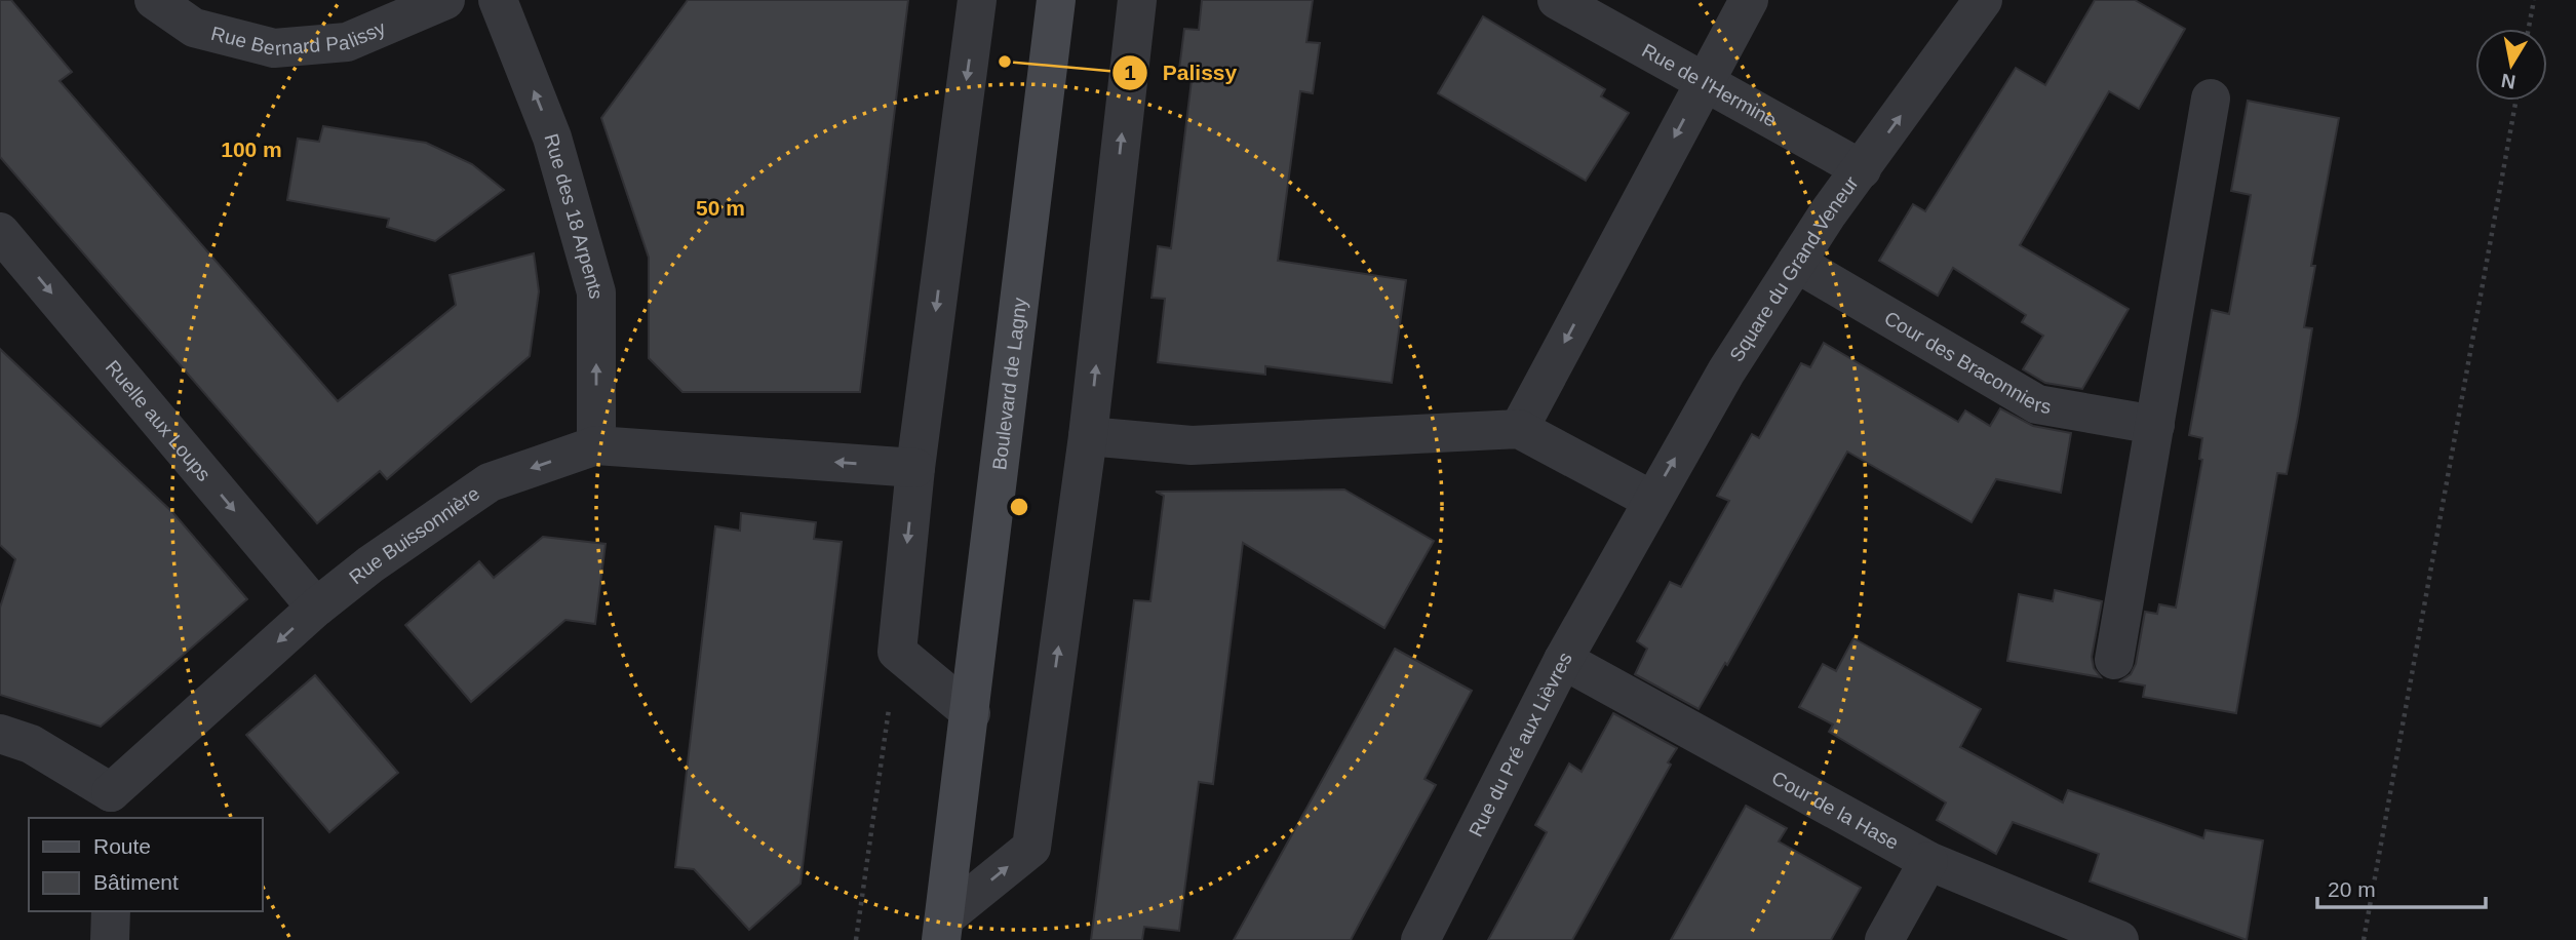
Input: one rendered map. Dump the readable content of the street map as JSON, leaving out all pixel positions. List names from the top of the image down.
{
  "streets": {
    "main road": ["Boulevard de Lagny"],
    "street": [
      "Rue Bernard Palissy",
      "Rue de l'Hermine",
      "Rue des 18 Arpents",
      "Square du Grand Veneur",
      "Cour des Braconniers",
      "Ruelle aux Loups",
      "Rue Buissonnière",
      "Rue du Pré aux Lièvres",
      "Cour de la Hase"
    ]
  },
  "crossings": [
    ["Rue de l'Hermine", "Square du Grand Veneur"],
    ["Rue des 18 Arpents", "Rue Buissonnière"],
    ["Square du Grand Veneur", "Cour des Braconniers"],
    ["Square du Grand Veneur", "Rue du Pré aux Lièvres"],
    ["Ruelle aux Loups", "Rue Buissonnière"],
    ["Rue du Pré aux Lièvres", "Cour de la Hase"]
  ],
  "one_way": ["Ruelle aux Loups", "Rue Buissonnière"],
  "places": ["Palissy"],
  "legend": ["Route", "Bâtiment"],
  "scale_bar": "20 m",
  "north": "bottom",
  "rings": ["100 m", "50 m"]
}
